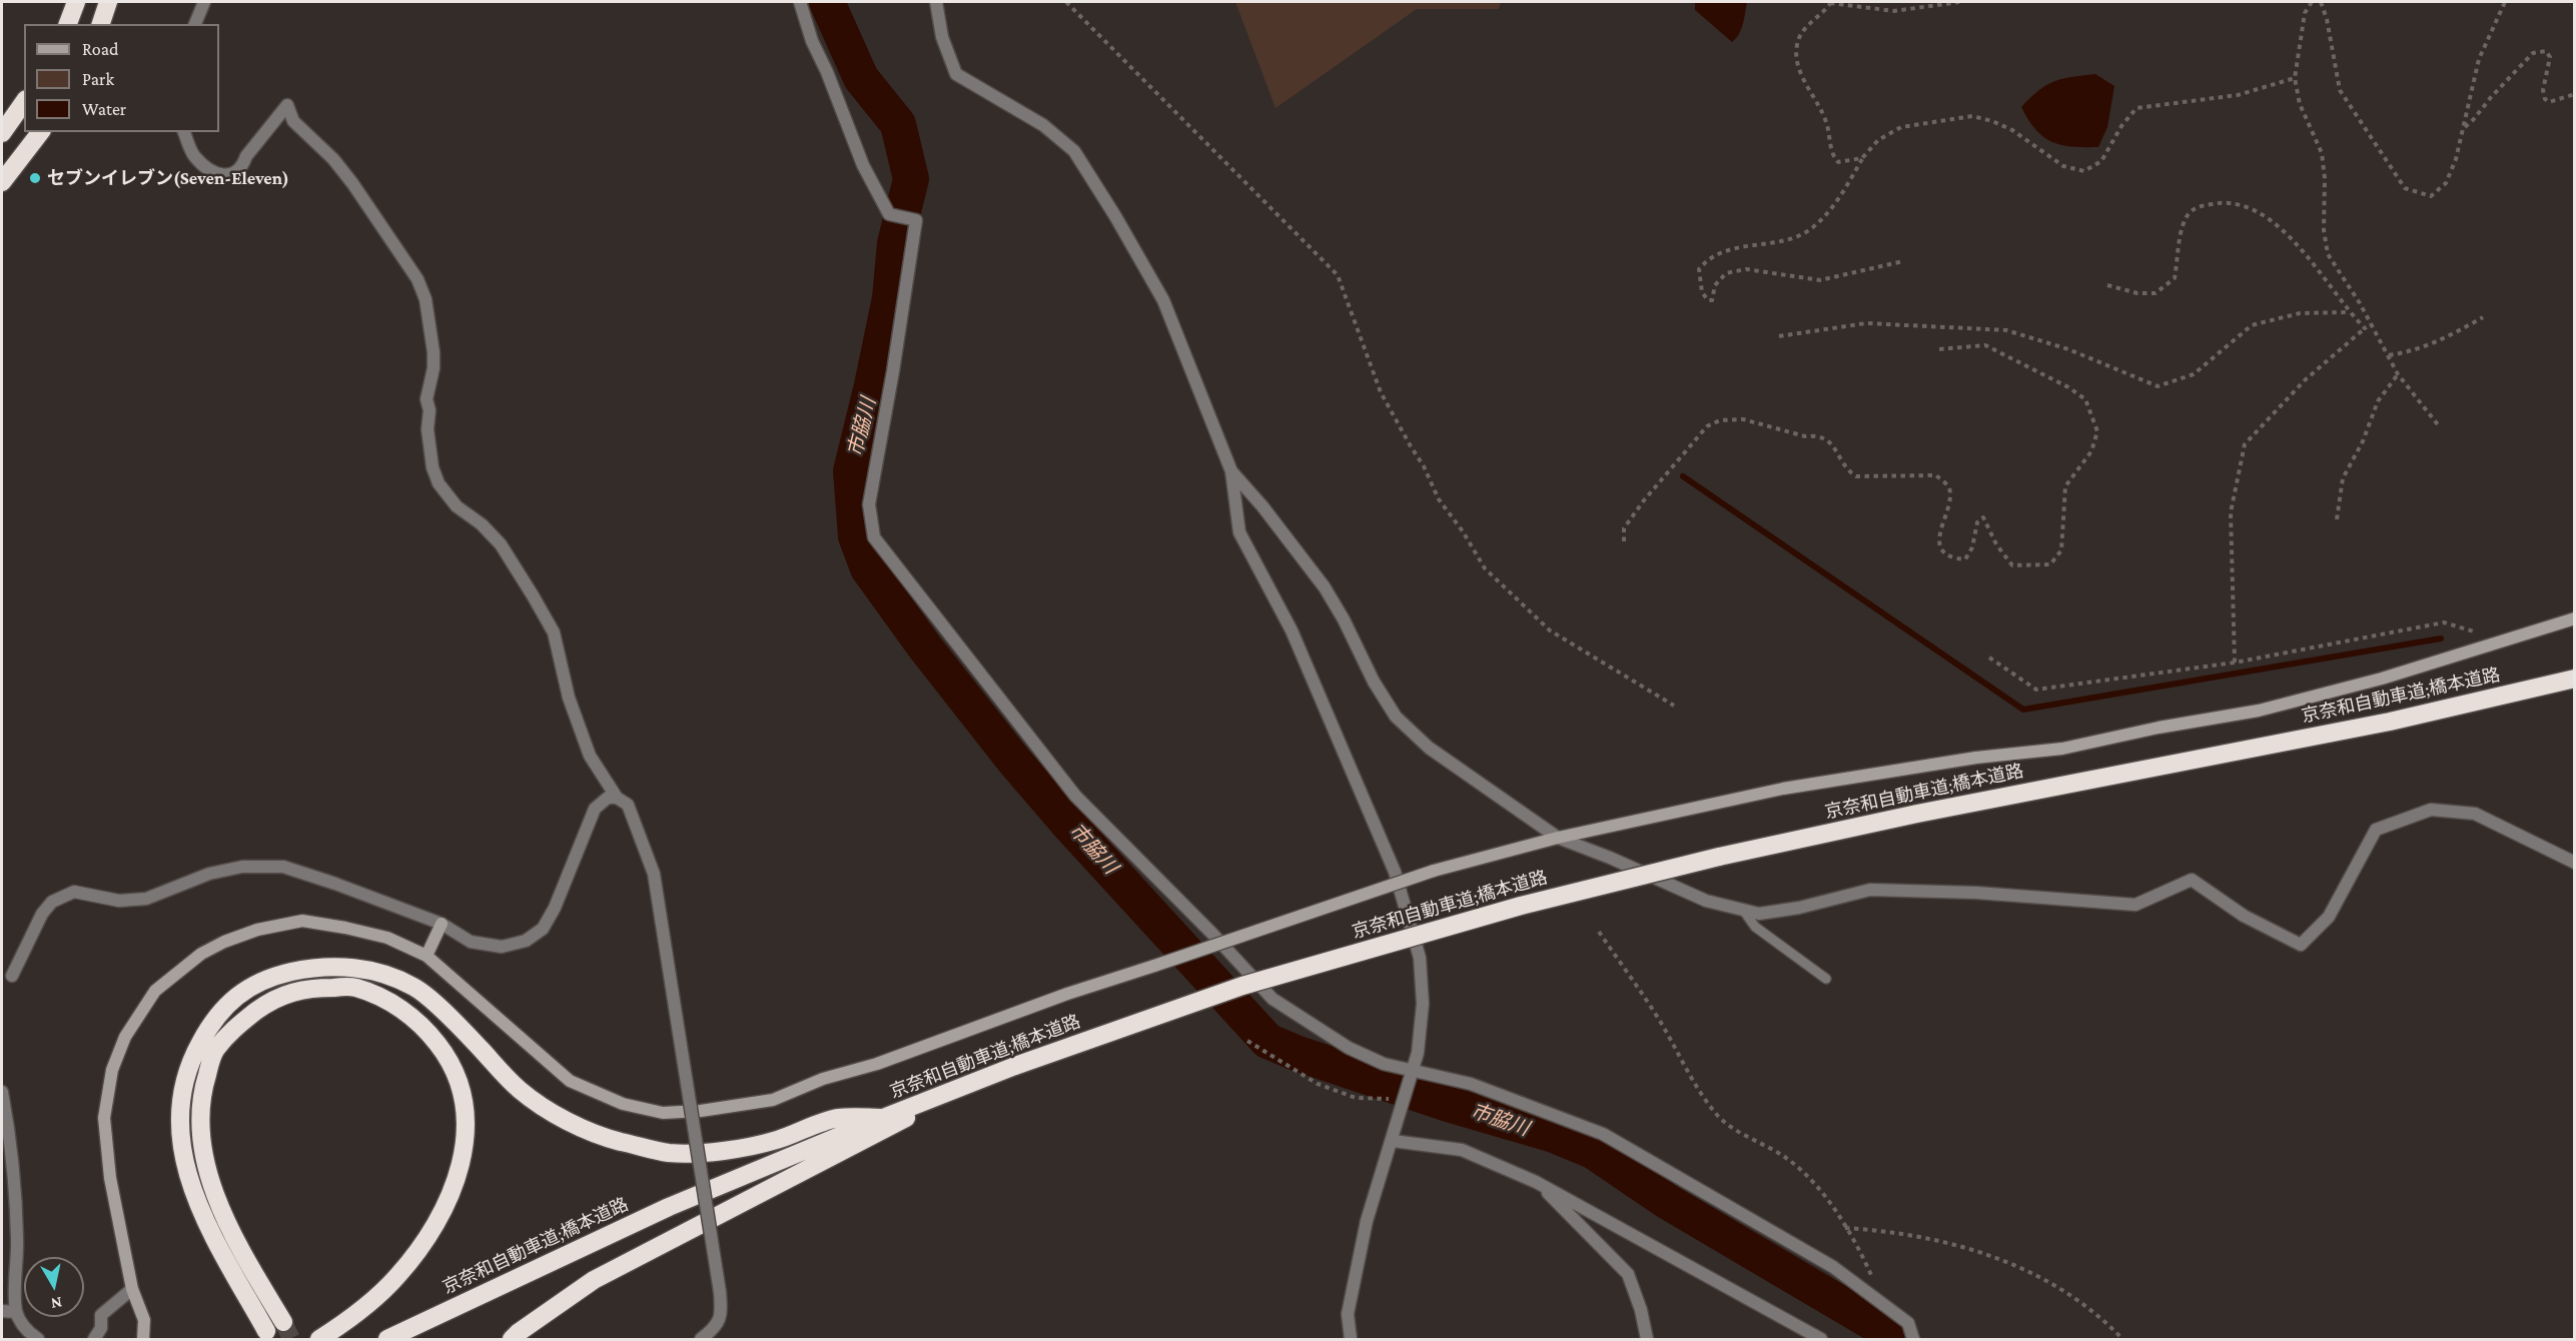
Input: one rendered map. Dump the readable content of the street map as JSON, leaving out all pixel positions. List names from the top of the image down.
{
  "streets": {
    "highway": ["京奈和自動車道;橋本道路"]
  },
  "water": ["市脇川"],
  "places": ["セブンイレブン(Seven-Eleven)"],
  "legend": ["Road", "Park", "Water"],
  "north": "bottom"
}
